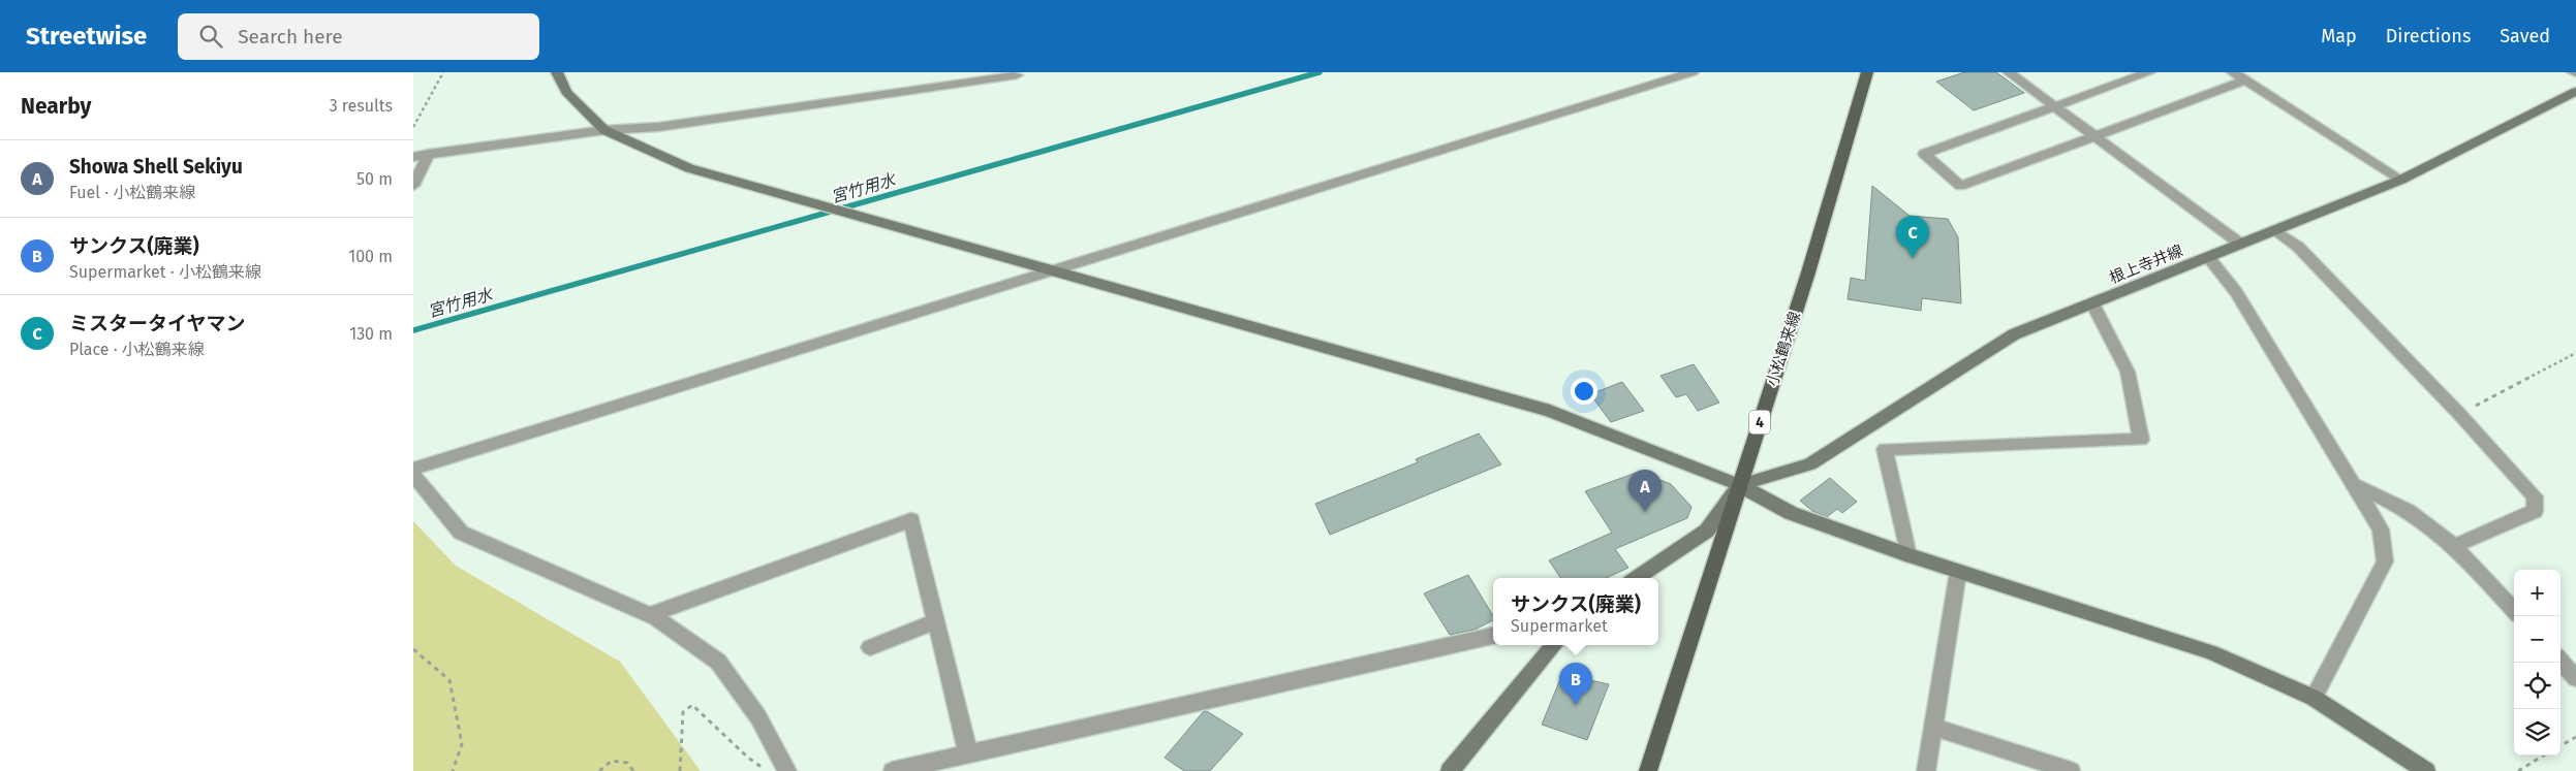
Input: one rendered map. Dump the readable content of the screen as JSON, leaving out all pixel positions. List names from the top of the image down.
{
  "streets": {
    "main road": ["小松鶴来線", "4"],
    "street": ["根上寺井線"]
  },
  "crossings": [
    ["根上寺井線", "小松鶴来線"]
  ],
  "water": ["宮竹用水"],
  "page": {
    "header": "Streetwise",
    "search": "Search here",
    "nav": ["Map", "Directions", "Saved"],
    "heading": ["Nearby", "3 results"],
    "list": [
      {
        "mark": "A",
        "name": "Showa Shell Sekiyu",
        "note": "Fuel · 小松鶴来線",
        "value": "50 m"
      },
      {
        "mark": "B",
        "name": "サンクス(廃業)",
        "note": "Supermarket · 小松鶴来線",
        "value": "100 m"
      },
      {
        "mark": "C",
        "name": "ミスタータイヤマン",
        "note": "Place · 小松鶴来線",
        "value": "130 m"
      }
    ],
    "pins": ["C", "A", "B"],
    "map_buttons": ["+", "−"],
    "popup": ["サンクス(廃業)", "Supermarket"]
  }
}
